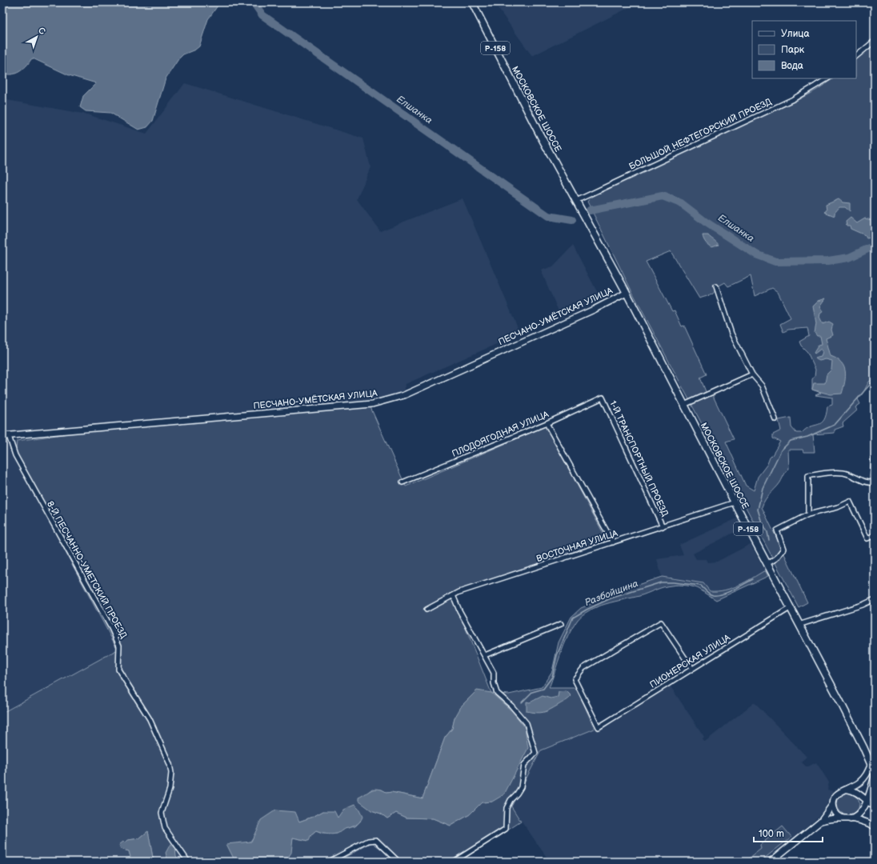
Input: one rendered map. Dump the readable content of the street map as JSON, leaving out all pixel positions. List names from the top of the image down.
{
  "streets": {
    "main road": ["Р-158", "МОСКОВСКОЕ ШОССЕ", "ПЕСЧАНО-УМЁТСКАЯ УЛИЦА"],
    "street": [
      "БОЛЬШОЙ НЕФТЕГОРСКИЙ ПРОЕЗД",
      "ПЛОДОЯГОДНАЯ УЛИЦА",
      "1-Й ТРАНСПОРТНЫЙ ПРОЕЗД",
      "ВОСТОЧНАЯ УЛИЦА",
      "8-Й ПЕСЧАННО-УМЕТСКИЙ ПРОЕЗД",
      "ПИОНЕРСКАЯ УЛИЦА"
    ]
  },
  "crossings": [
    ["МОСКОВСКОЕ ШОССЕ", "БОЛЬШОЙ НЕФТЕГОРСКИЙ ПРОЕЗД"],
    ["МОСКОВСКОЕ ШОССЕ", "ПЕСЧАНО-УМЁТСКАЯ УЛИЦА"],
    ["МОСКОВСКОЕ ШОССЕ", "ВОСТОЧНАЯ УЛИЦА"],
    ["МОСКОВСКОЕ ШОССЕ", "ПИОНЕРСКАЯ УЛИЦА"],
    ["ПЕСЧАНО-УМЁТСКАЯ УЛИЦА", "8-Й ПЕСЧАННО-УМЕТСКИЙ ПРОЕЗД"],
    ["ПЛОДОЯГОДНАЯ УЛИЦА", "1-Й ТРАНСПОРТНЫЙ ПРОЕЗД"],
    ["1-Й ТРАНСПОРТНЫЙ ПРОЕЗД", "ВОСТОЧНАЯ УЛИЦА"]
  ],
  "water": ["Елшанка", "Разбойщина"],
  "legend": ["Улица", "Парк", "Вода"],
  "scale_bar": "100 m",
  "north": "top right"
}
